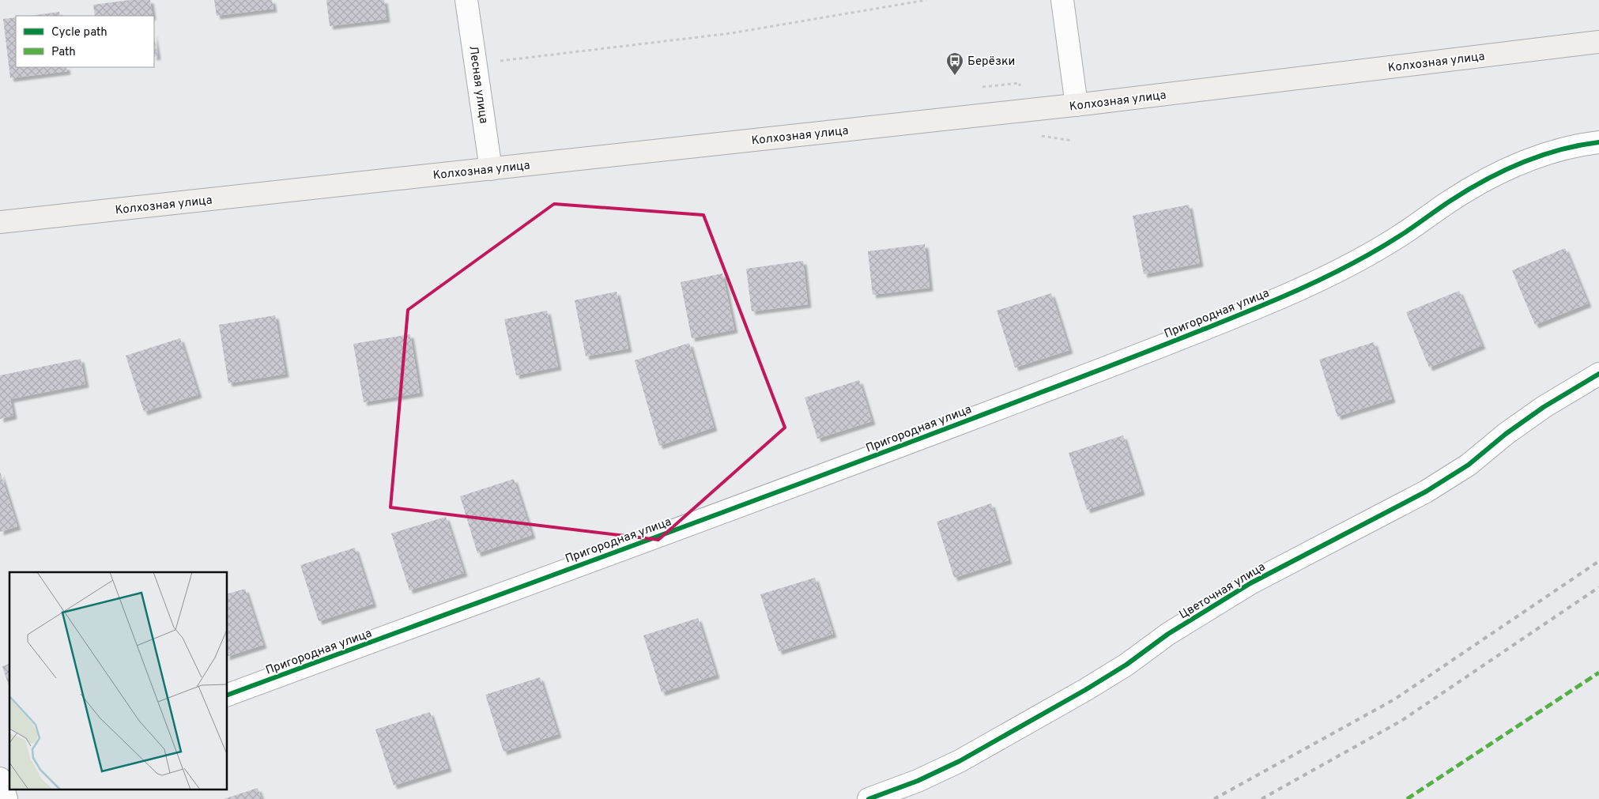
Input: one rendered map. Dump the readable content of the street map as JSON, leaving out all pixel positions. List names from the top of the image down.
{
  "streets": {
    "main road": ["Колхозная улица"],
    "street": ["Лесная улица", "Пригородная улица", "Цветочная улица"]
  },
  "crossings": [
    ["Колхозная улица", "Лесная улица"]
  ],
  "places": {
    "bus stop": ["Берёзки"]
  },
  "legend": ["Cycle path", "Path"]
}
